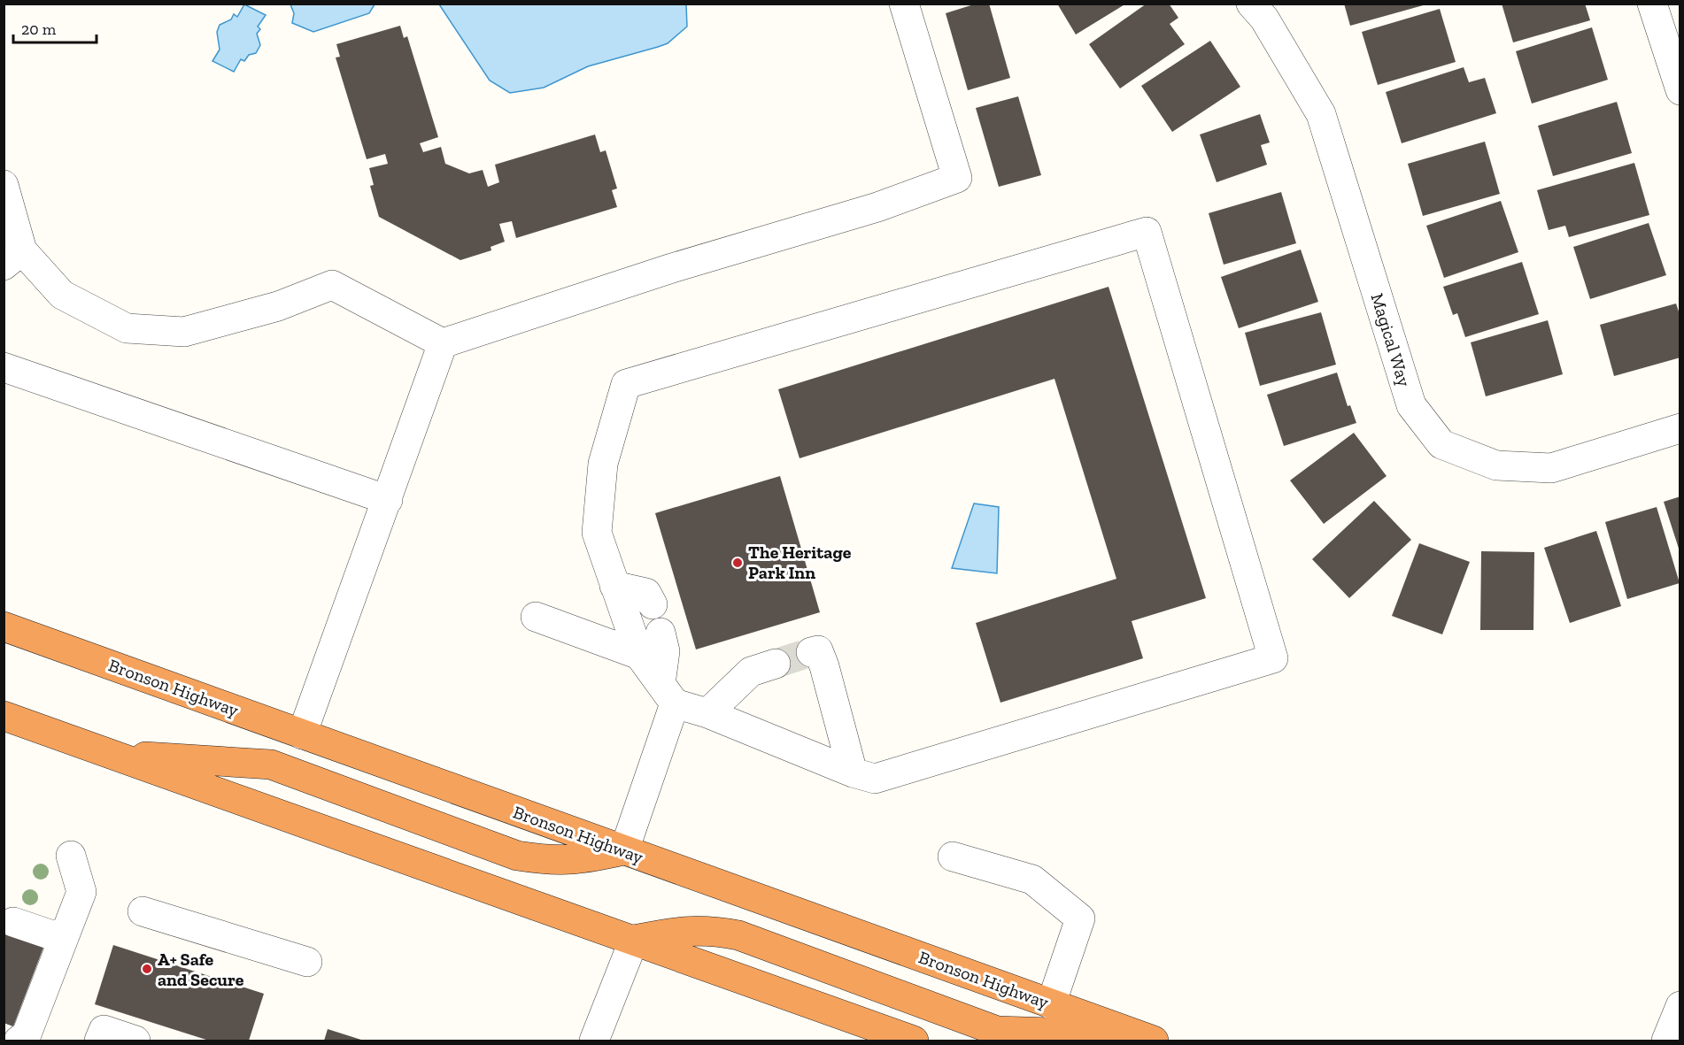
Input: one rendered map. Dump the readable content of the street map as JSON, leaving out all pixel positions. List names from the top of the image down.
{
  "streets": {
    "highway": ["Bronson Highway"],
    "street": ["Magical Way"]
  },
  "places": ["The Heritage Park Inn", "A+ Safe and Secure"],
  "scale_bar": "20 m"
}
